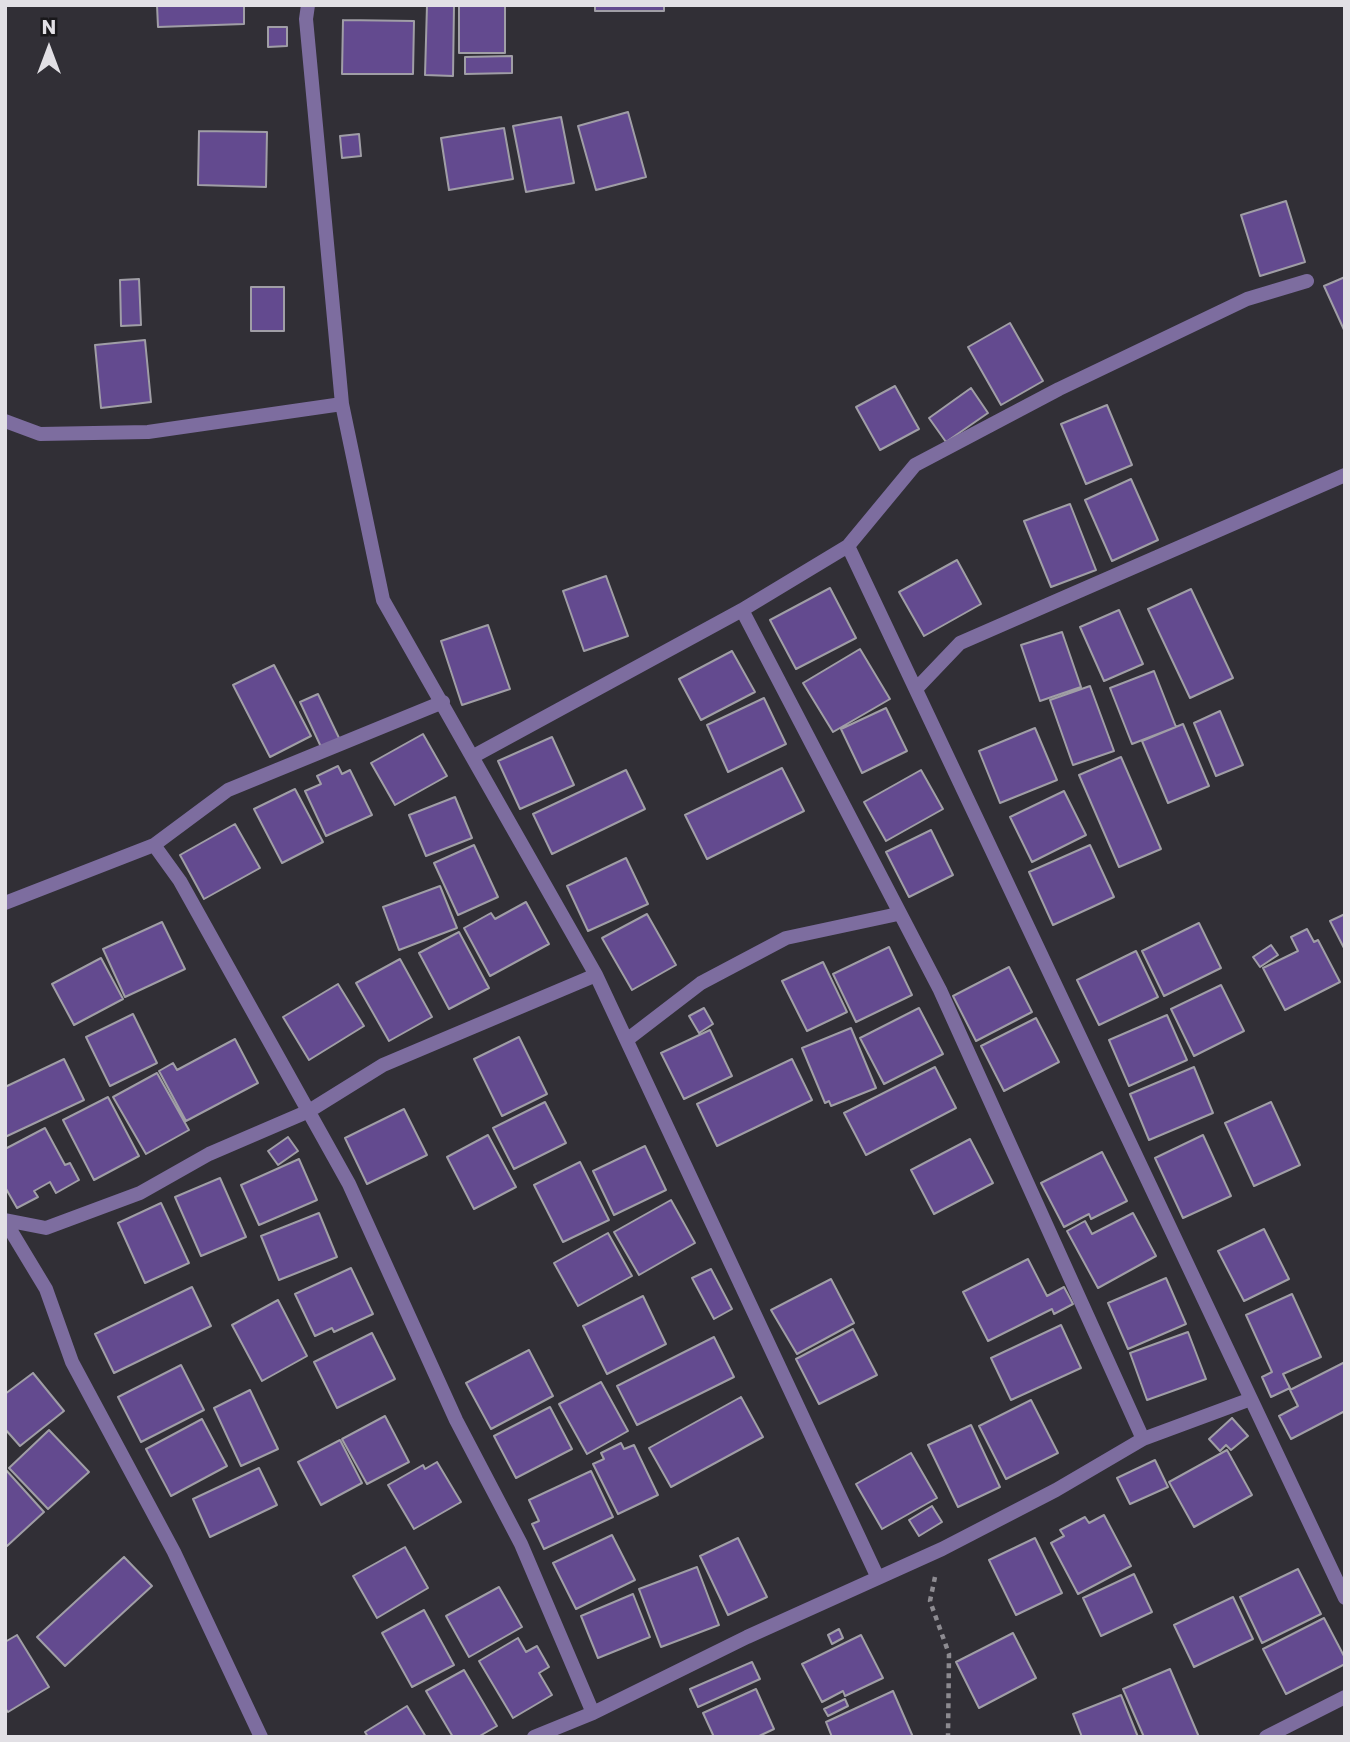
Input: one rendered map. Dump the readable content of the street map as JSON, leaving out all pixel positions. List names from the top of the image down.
{
  "north": "top"
}
